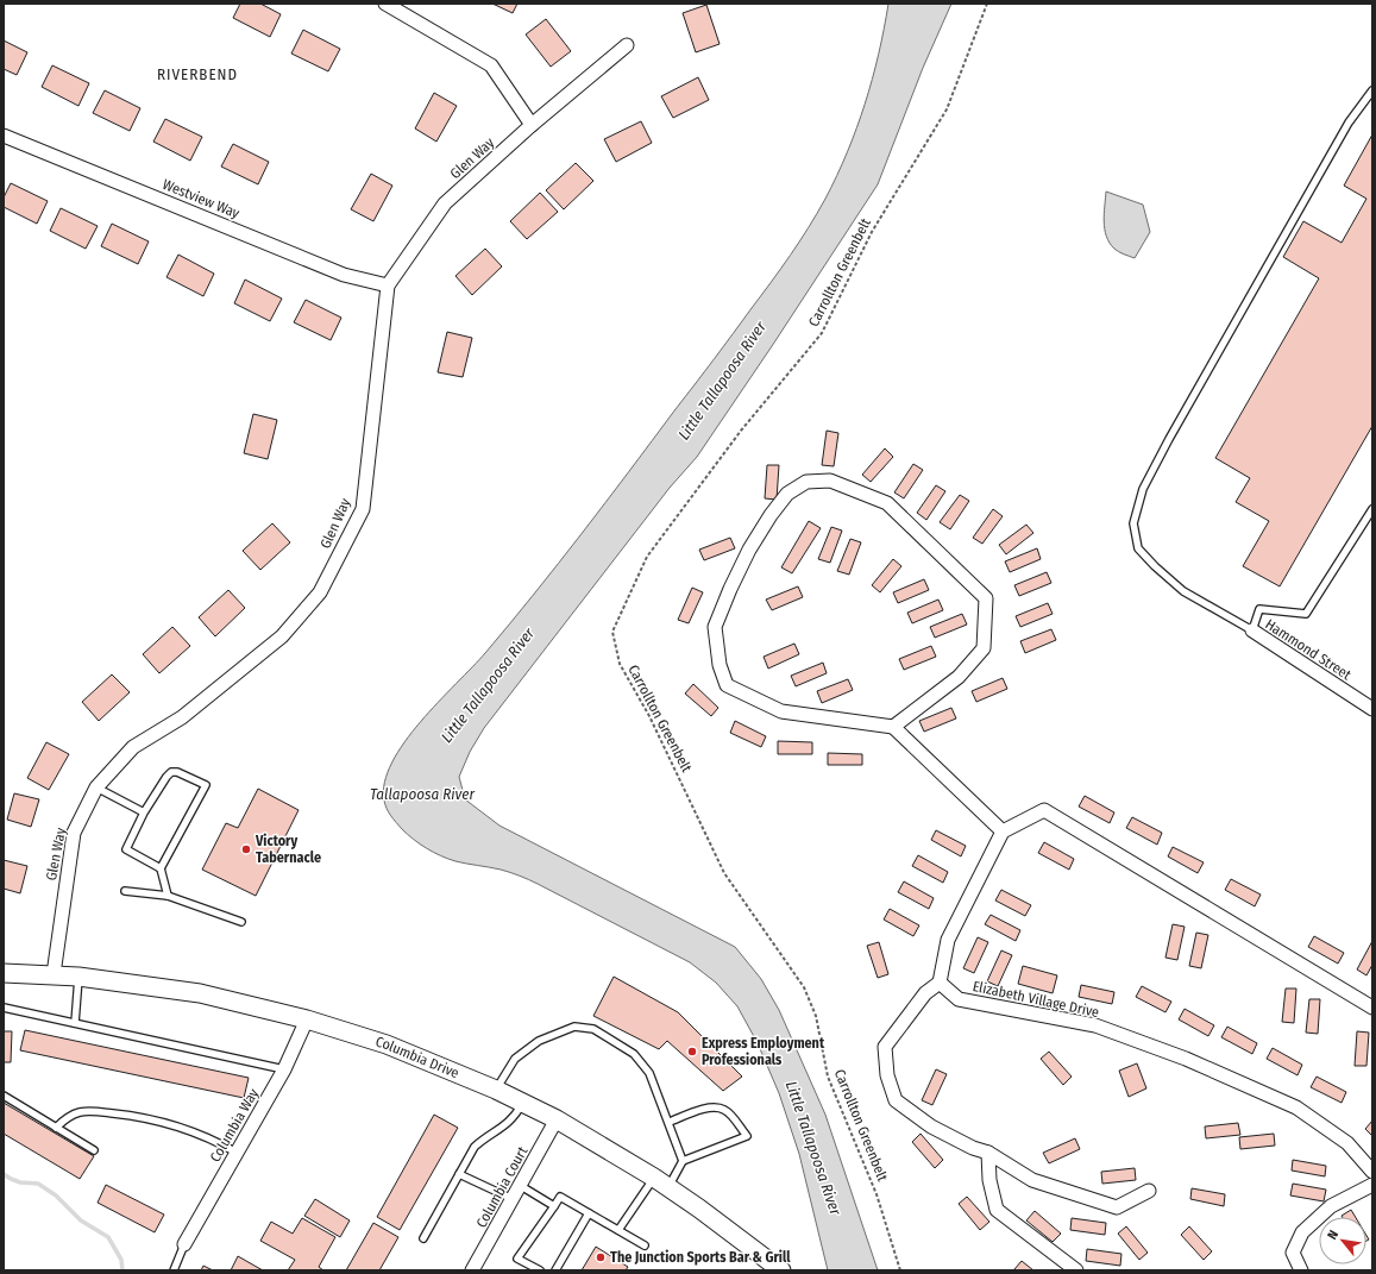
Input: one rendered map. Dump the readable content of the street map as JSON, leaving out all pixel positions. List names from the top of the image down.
{
  "streets": {
    "main road": ["Columbia Drive"],
    "street": [
      "Glen Way",
      "Westview Way",
      "Hammond Street",
      "Elizabeth Village Drive",
      "Columbia Way",
      "Columbia Court"
    ],
    "path": ["Carrollton Greenbelt"]
  },
  "crossings": [
    ["Glen Way", "Westview Way"],
    ["Glen Way", "Columbia Drive"],
    ["Columbia Drive", "Columbia Way"],
    ["Columbia Drive", "Columbia Court"]
  ],
  "districts": ["RIVERBEND"],
  "water": ["Little Tallapoosa River", "Tallapoosa River"],
  "places": ["Victory Tabernacle", "Express Employment Professionals", "The Junction Sports Bar & Grill"],
  "north": "top left"
}
